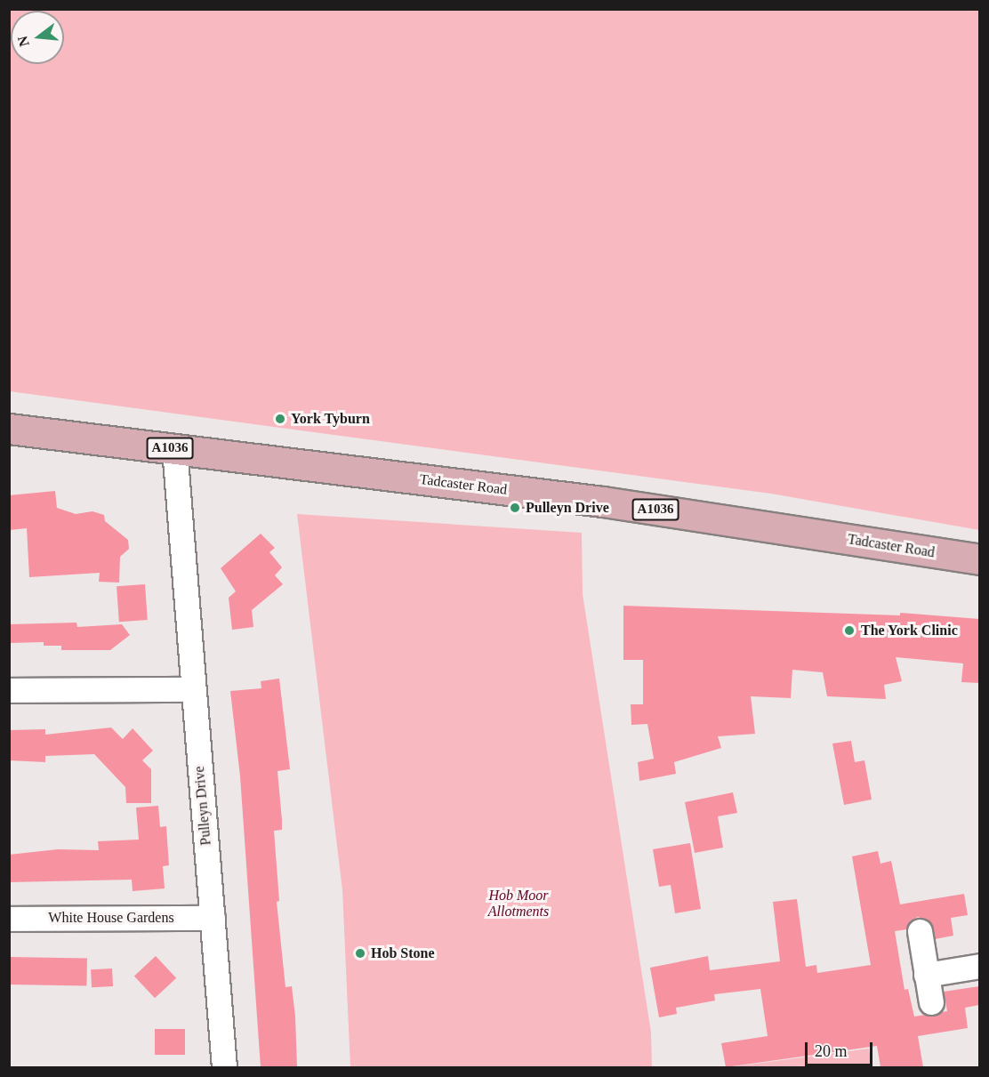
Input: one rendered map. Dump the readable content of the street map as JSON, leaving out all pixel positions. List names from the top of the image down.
{
  "streets": {
    "main road": ["A1036", "Tadcaster Road"],
    "street": ["Pulleyn Drive", "White House Gardens"]
  },
  "crossings": [
    ["Tadcaster Road", "Pulleyn Drive"],
    ["Pulleyn Drive", "White House Gardens"]
  ],
  "parks": ["Hob Moor Allotments"],
  "places": [
    "York Tyburn",
    "Pulleyn Drive",
    "The York Clinic",
    "Hob Stone"
  ],
  "scale_bar": "20 m",
  "north": "left"
}
